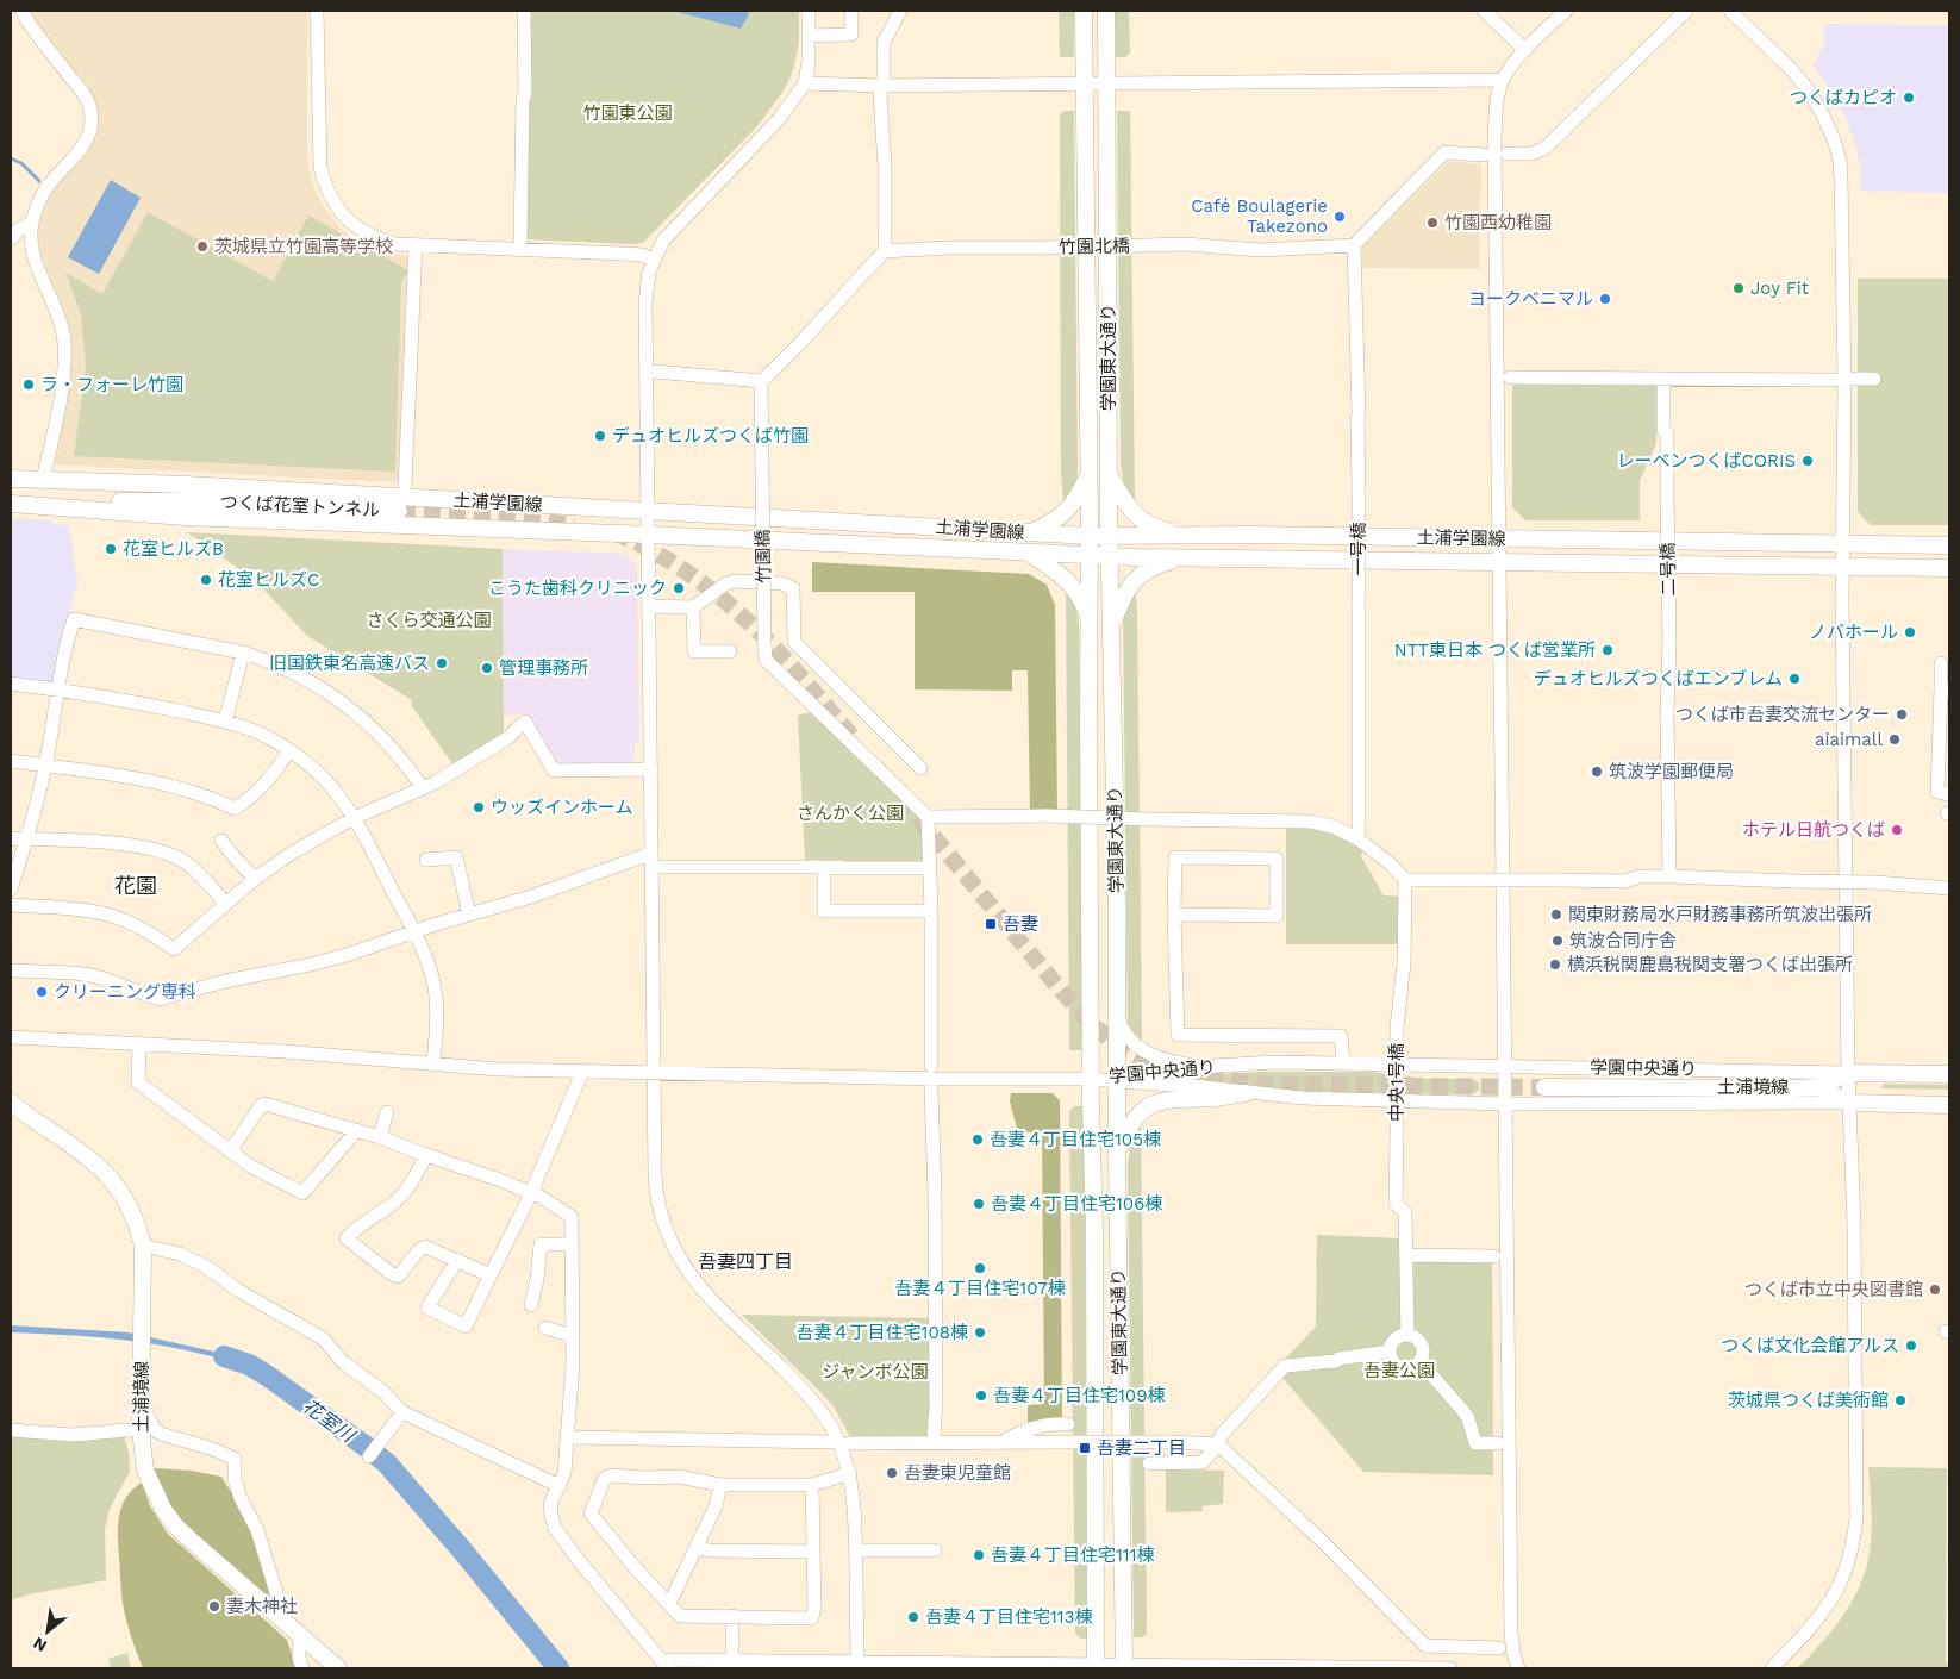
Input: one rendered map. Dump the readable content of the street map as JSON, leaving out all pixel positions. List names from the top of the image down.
{
  "streets": {
    "main road": [
      "学園東大通り",
      "土浦学園線",
      "つくば花室トンネル",
      "学園中央通り",
      "土浦境線"
    ],
    "street": [
      "竹園北橋",
      "一号橋",
      "竹園橋",
      "二号橋",
      "中央1号橋"
    ]
  },
  "crossings": [
    ["竹園北橋", "一号橋"],
    ["学園東大通り", "土浦学園線"],
    ["学園東大通り", "学園中央通り"],
    ["土浦学園線", "つくば花室トンネル"],
    ["学園中央通り", "土浦境線"]
  ],
  "districts": ["花園", "吾妻四丁目"],
  "water": ["花室川"],
  "parks": [
    "竹園東公園",
    "さくら交通公園",
    "さんかく公園",
    "吾妻公園",
    "ジャンボ公園"
  ],
  "places": {
    "other": [
      "つくばカピオ",
      "Café Boulagerie Takezono",
      "竹園西幼稚園",
      "茨城県立竹園高等学校",
      "Joy Fit",
      "ヨークベニマル",
      "ラ・フォーレ竹園",
      "デュオヒルズつくば竹園",
      "レーベンつくばCORIS",
      "花室ヒルズB",
      "花室ヒルズC",
      "こうた歯科クリニック",
      "ノバホール",
      "NTT東日本 つくば営業所",
      "旧国鉄東名高速バス",
      "管理事務所",
      "デュオヒルズつくばエンブレム",
      "つくば市吾妻交流センター",
      "aiaimall",
      "筑波学園郵便局",
      "ウッズインホーム",
      "ホテル日航つくば",
      "関東財務局水戸財務事務所筑波出張所",
      "筑波合同庁舎",
      "横浜税関鹿島税関支署つくば出張所",
      "クリーニング専科",
      "吾妻４丁目住宅105棟",
      "吾妻４丁目住宅106棟",
      "吾妻４丁目住宅107棟",
      "つくば市立中央図書館",
      "吾妻４丁目住宅108棟",
      "つくば文化会館アルス",
      "吾妻４丁目住宅109棟",
      "茨城県つくば美術館",
      "吾妻東児童館",
      "吾妻４丁目住宅111棟",
      "妻木神社",
      "吾妻４丁目住宅113棟"
    ],
    "transit": ["吾妻", "吾妻二丁目"]
  },
  "north": "bottom left"
}
